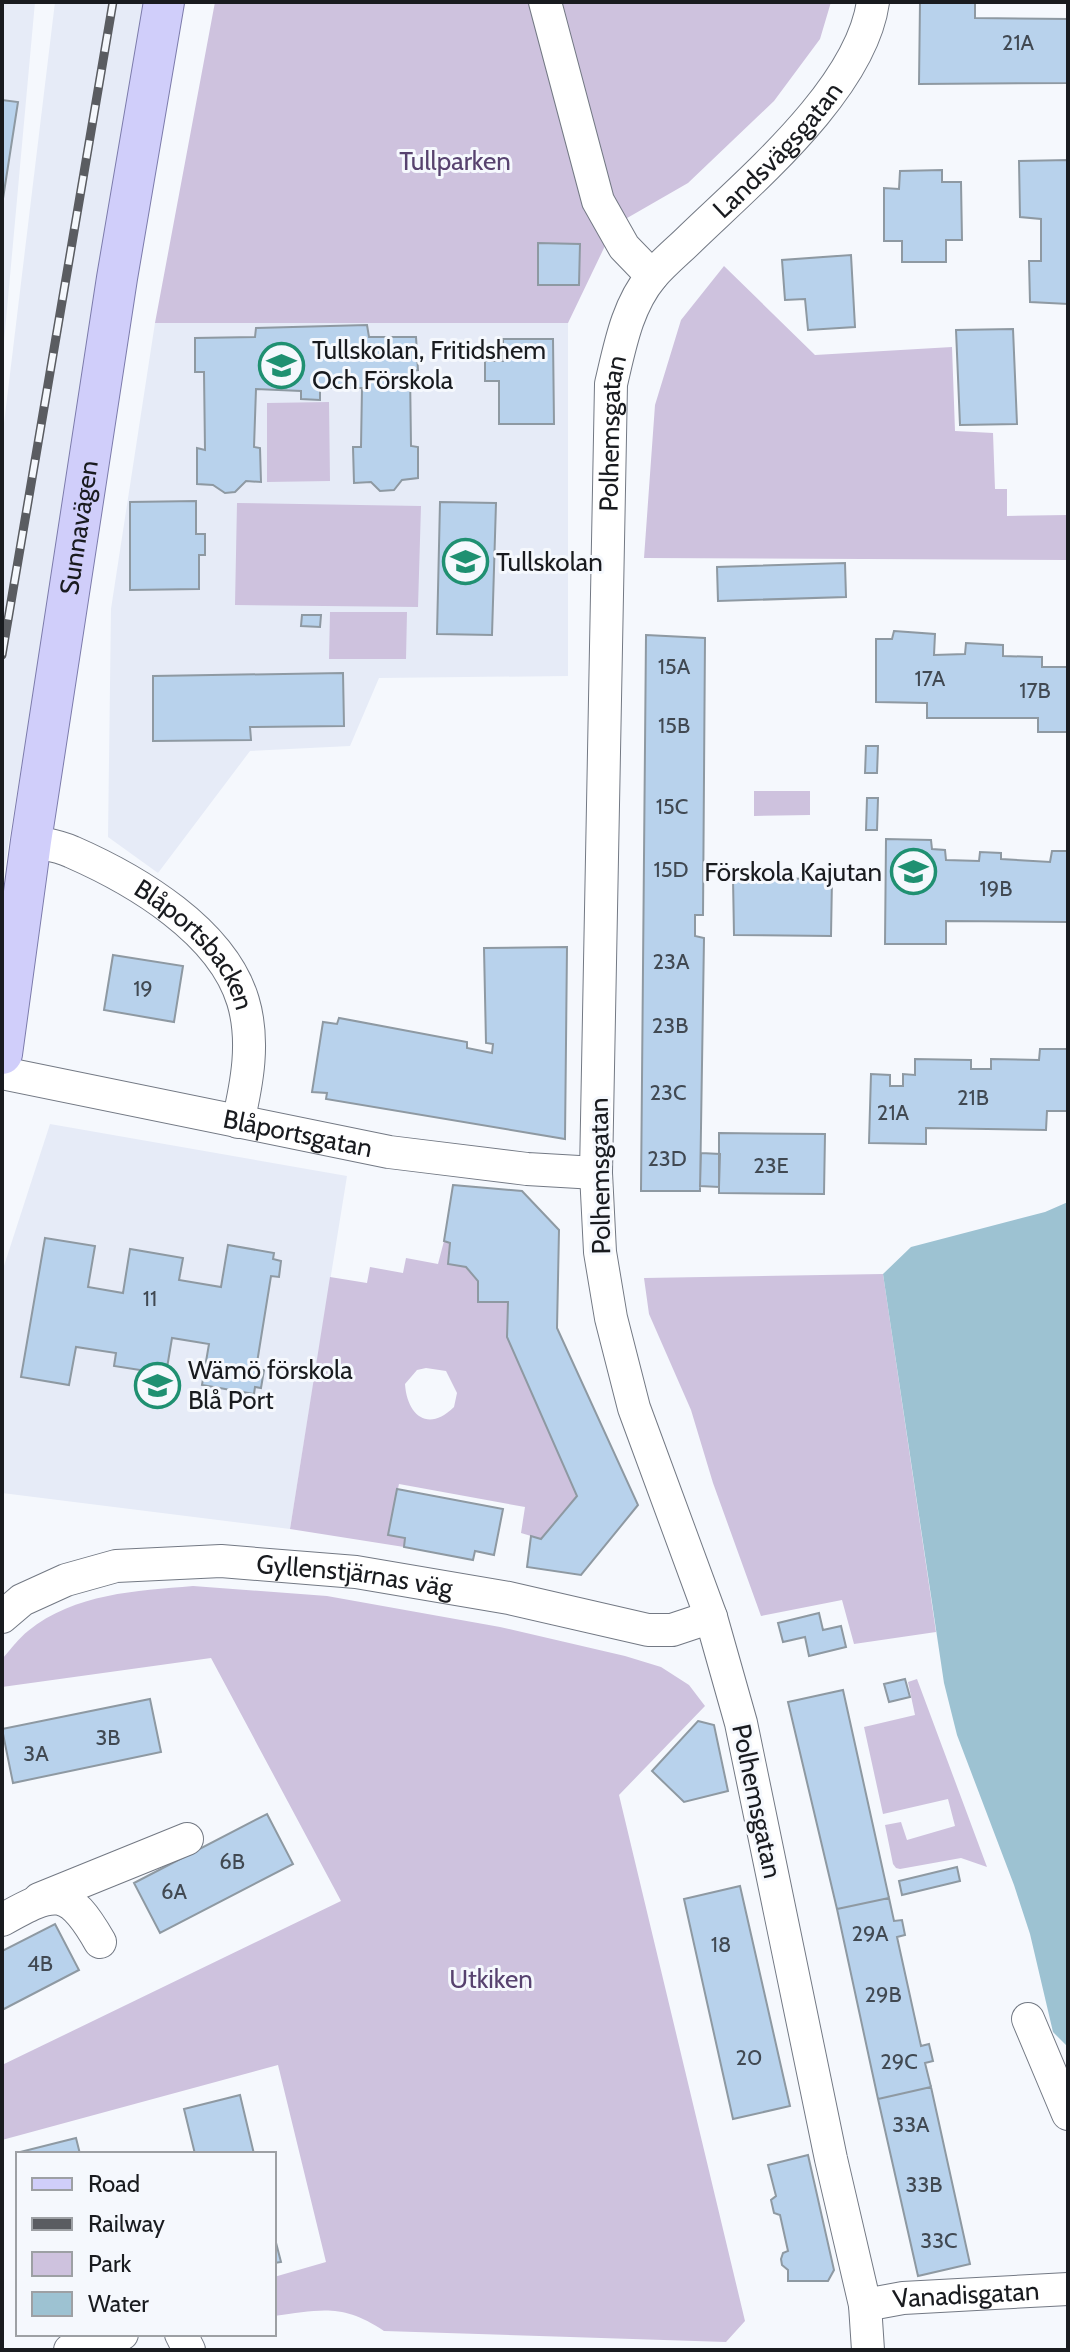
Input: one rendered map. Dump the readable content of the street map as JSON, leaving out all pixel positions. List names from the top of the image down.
{
  "streets": {
    "main road": ["Sunnavägen"],
    "street": [
      "Landsvägsgatan",
      "Polhemsgatan",
      "Blåportsbacken",
      "Blåportsgatan",
      "Gyllenstjärnas väg",
      "Vanadisgatan"
    ]
  },
  "crossings": [
    ["Landsvägsgatan", "Polhemsgatan"],
    ["Polhemsgatan", "Blåportsgatan"],
    ["Polhemsgatan", "Gyllenstjärnas väg"],
    ["Polhemsgatan", "Vanadisgatan"],
    ["Sunnavägen", "Blåportsbacken"],
    ["Blåportsbacken", "Blåportsgatan"]
  ],
  "parks": ["Tullparken", "Utkiken"],
  "places": {
    "school or university": [
      "Tullskolan, Fritidshem Och Förskola",
      "Tullskolan",
      "Förskola Kajutan",
      "Wämö förskola Blå Port"
    ]
  },
  "house_numbers": [
    "21A",
    "15A",
    "17A",
    "17B",
    "15B",
    "15C",
    "15D",
    "19B",
    "23A",
    "19",
    "23B",
    "23C",
    "21B",
    "21A",
    "23D",
    "23E",
    "11",
    "3B",
    "3A",
    "6B",
    "6A",
    "29A",
    "18",
    "4B",
    "29B",
    "20",
    "29C",
    "33A",
    "33B",
    "33C"
  ],
  "legend": [
    "Road",
    "Railway",
    "Park",
    "Water"
  ]
}
